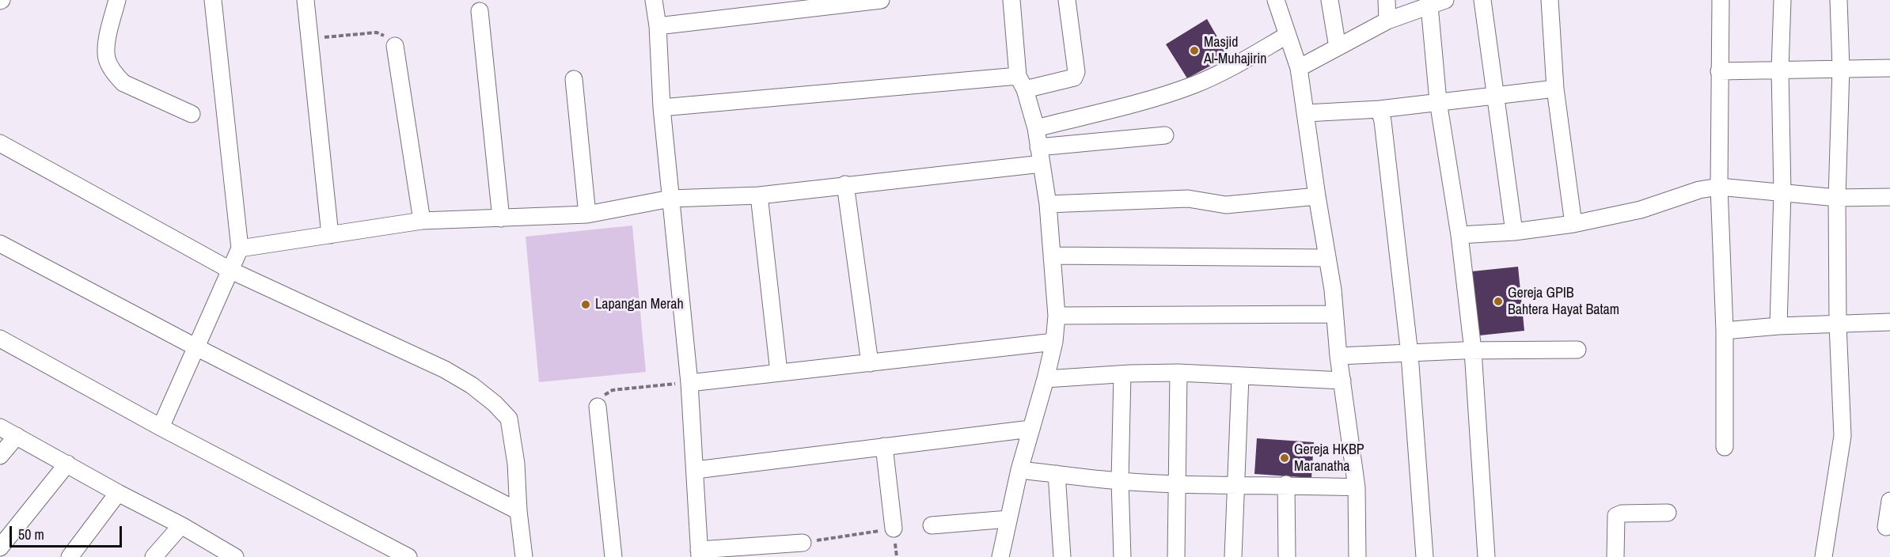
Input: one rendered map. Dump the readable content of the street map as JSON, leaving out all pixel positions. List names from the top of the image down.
{
  "places": [
    "Masjid Al-Muhajirin",
    "Gereja GPIB Bahtera Hayat Batam",
    "Lapangan Merah",
    "Gereja HKBP Maranatha"
  ],
  "scale_bar": "50 m"
}
